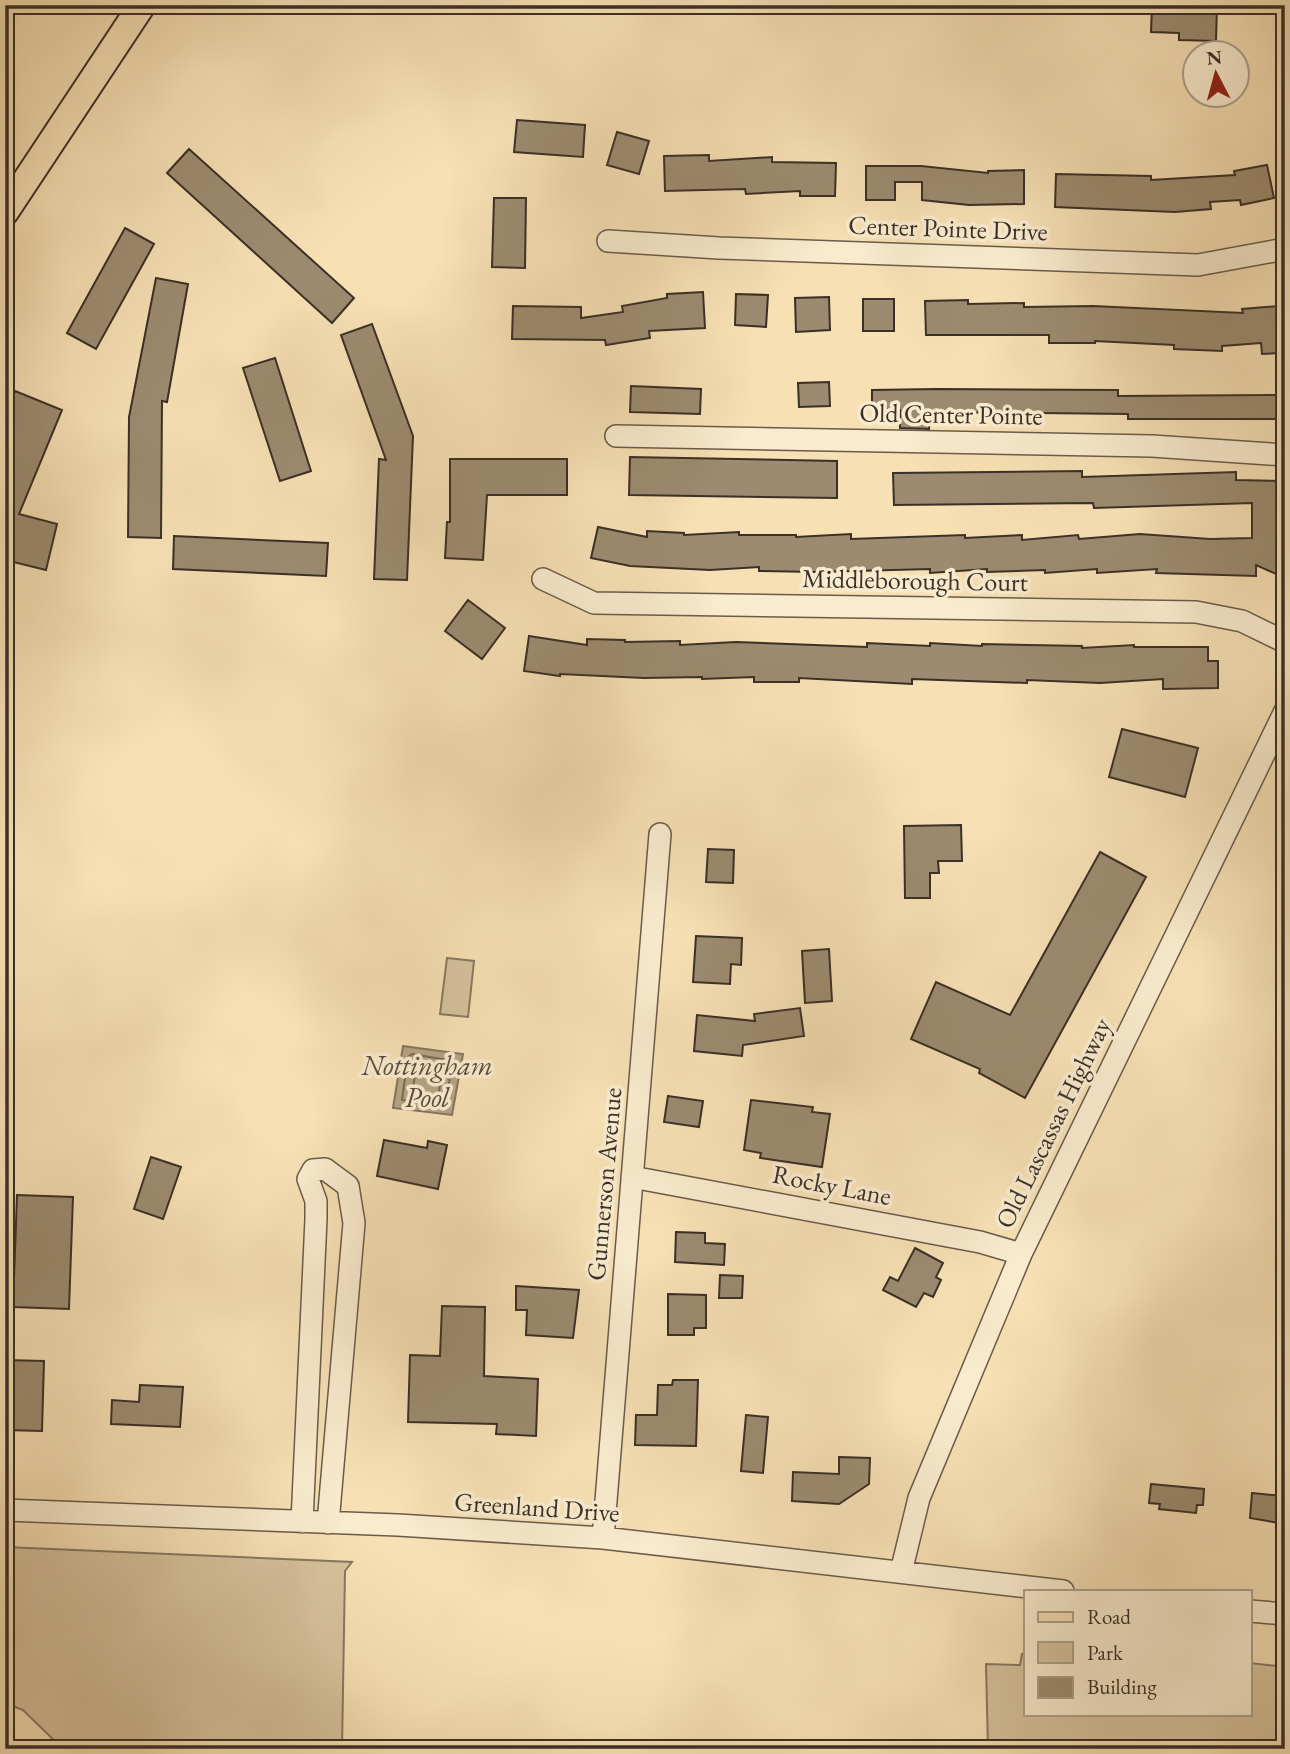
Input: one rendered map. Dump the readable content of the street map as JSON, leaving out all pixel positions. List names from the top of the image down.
{
  "streets": {
    "street": [
      "Center Pointe Drive",
      "Old Center Pointe",
      "Middleborough Court",
      "Old Lascassas Highway",
      "Gunnerson Avenue",
      "Rocky Lane",
      "Greenland Drive"
    ]
  },
  "crossings": [
    ["Old Lascassas Highway", "Rocky Lane"],
    ["Old Lascassas Highway", "Greenland Drive"],
    ["Gunnerson Avenue", "Rocky Lane"],
    ["Gunnerson Avenue", "Greenland Drive"]
  ],
  "water": ["Nottingham Pool"],
  "legend": ["Road", "Park", "Building"],
  "north": "top"
}
